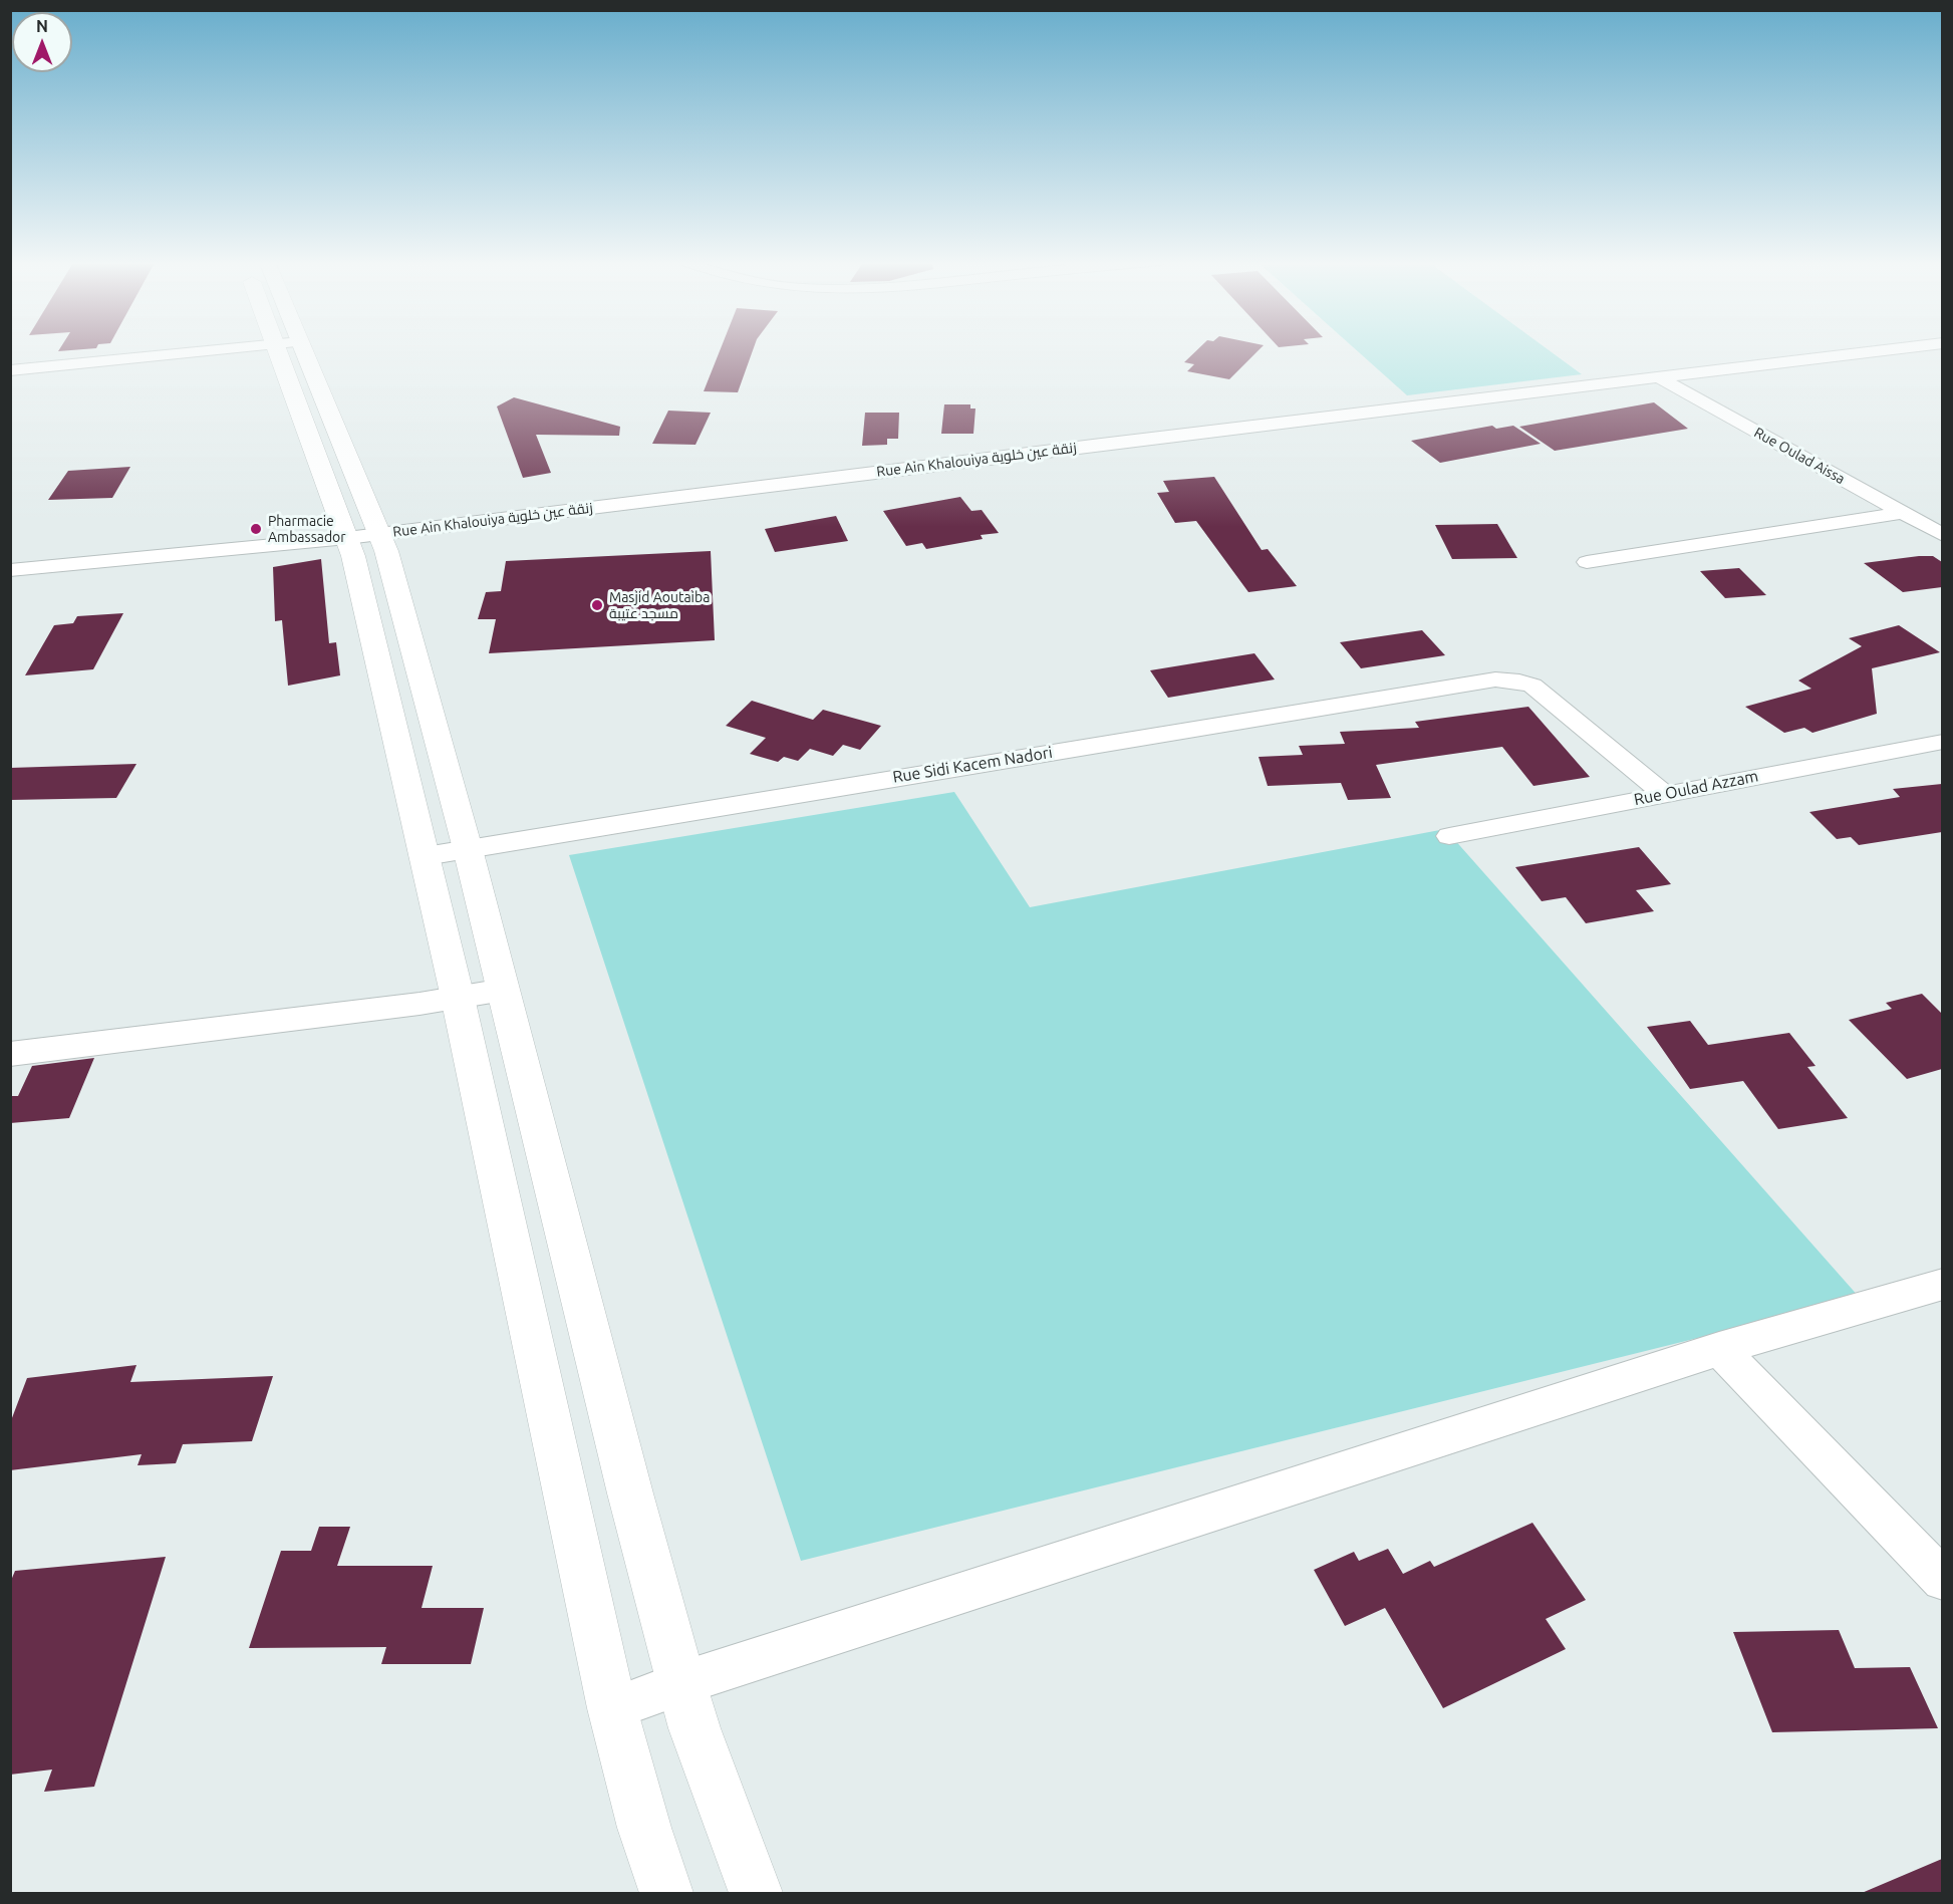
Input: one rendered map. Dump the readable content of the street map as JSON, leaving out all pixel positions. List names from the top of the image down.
{
  "streets": {
    "street": [
      "Rue Oulad Aissa",
      "Rue Ain Khalouiya زنقة عين خلوية",
      "Rue Sidi Kacem Nadori",
      "Rue Oulad Azzam"
    ]
  },
  "crossings": [
    ["Rue Oulad Aissa", "Rue Ain Khalouiya زنقة عين خلوية"],
    ["Rue Sidi Kacem Nadori", "Rue Oulad Azzam"]
  ],
  "places": ["Pharmacie Ambassador", "Masjid Aoutaiba مسجد عتيبة"],
  "north": "top"
}
